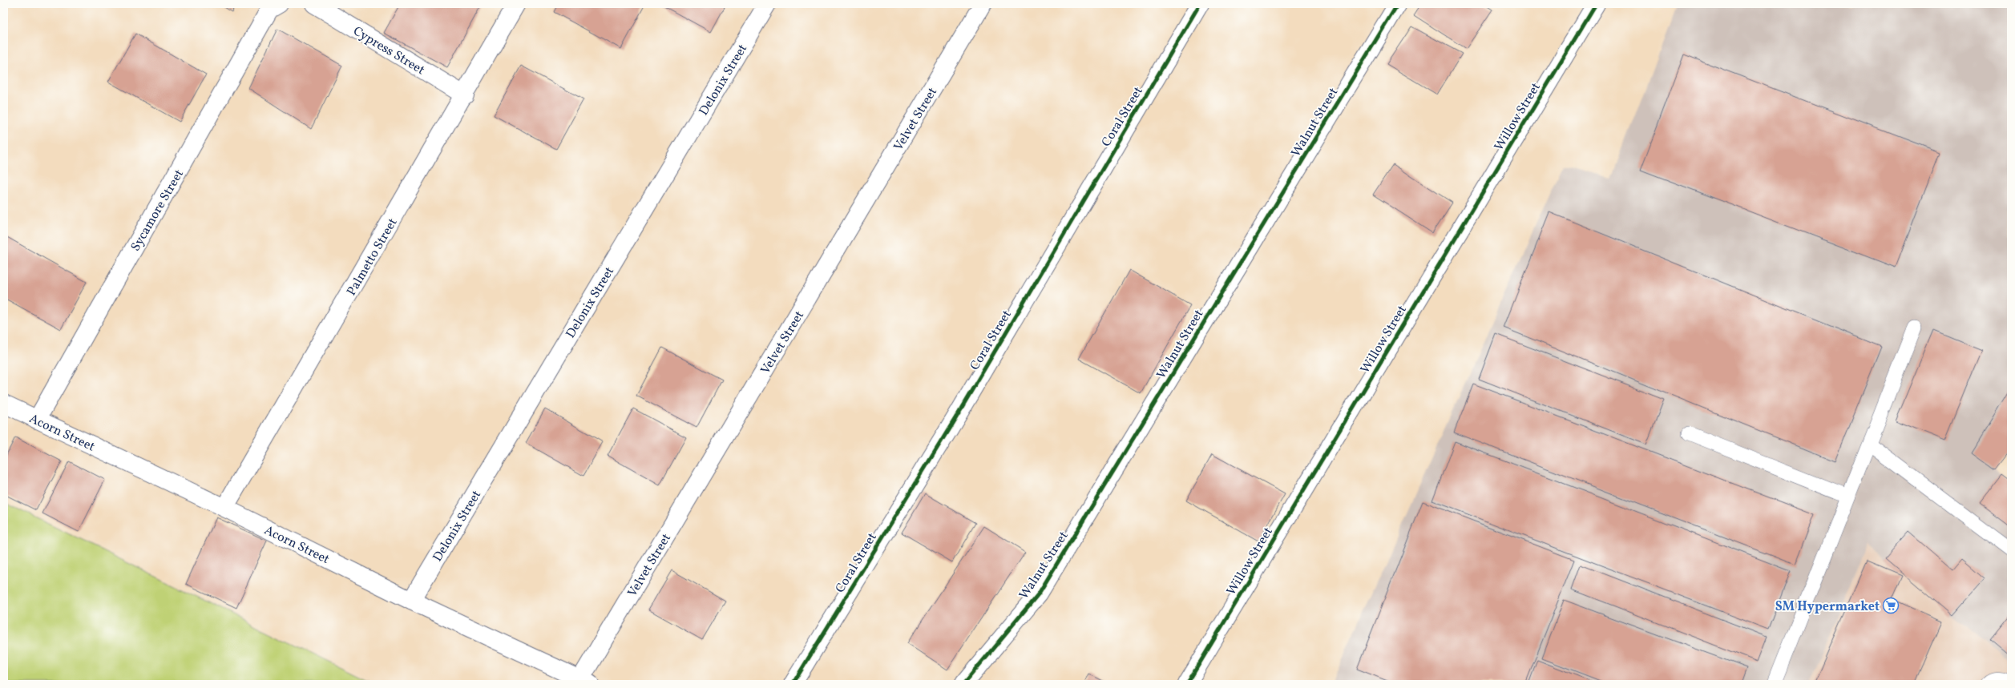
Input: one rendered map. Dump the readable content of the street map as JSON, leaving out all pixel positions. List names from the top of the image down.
{
  "streets": {
    "street": [
      "Cypress Street",
      "Delonix Street",
      "Coral Street",
      "Willow Street",
      "Velvet Street",
      "Walnut Street",
      "Sycamore Street",
      "Palmetto Street",
      "Acorn Street"
    ]
  },
  "crossings": [
    ["Cypress Street", "Palmetto Street"],
    ["Delonix Street", "Acorn Street"],
    ["Velvet Street", "Acorn Street"],
    ["Sycamore Street", "Acorn Street"],
    ["Palmetto Street", "Acorn Street"]
  ],
  "places": {
    "supermarket": ["SM Hypermarket"]
  }
}
